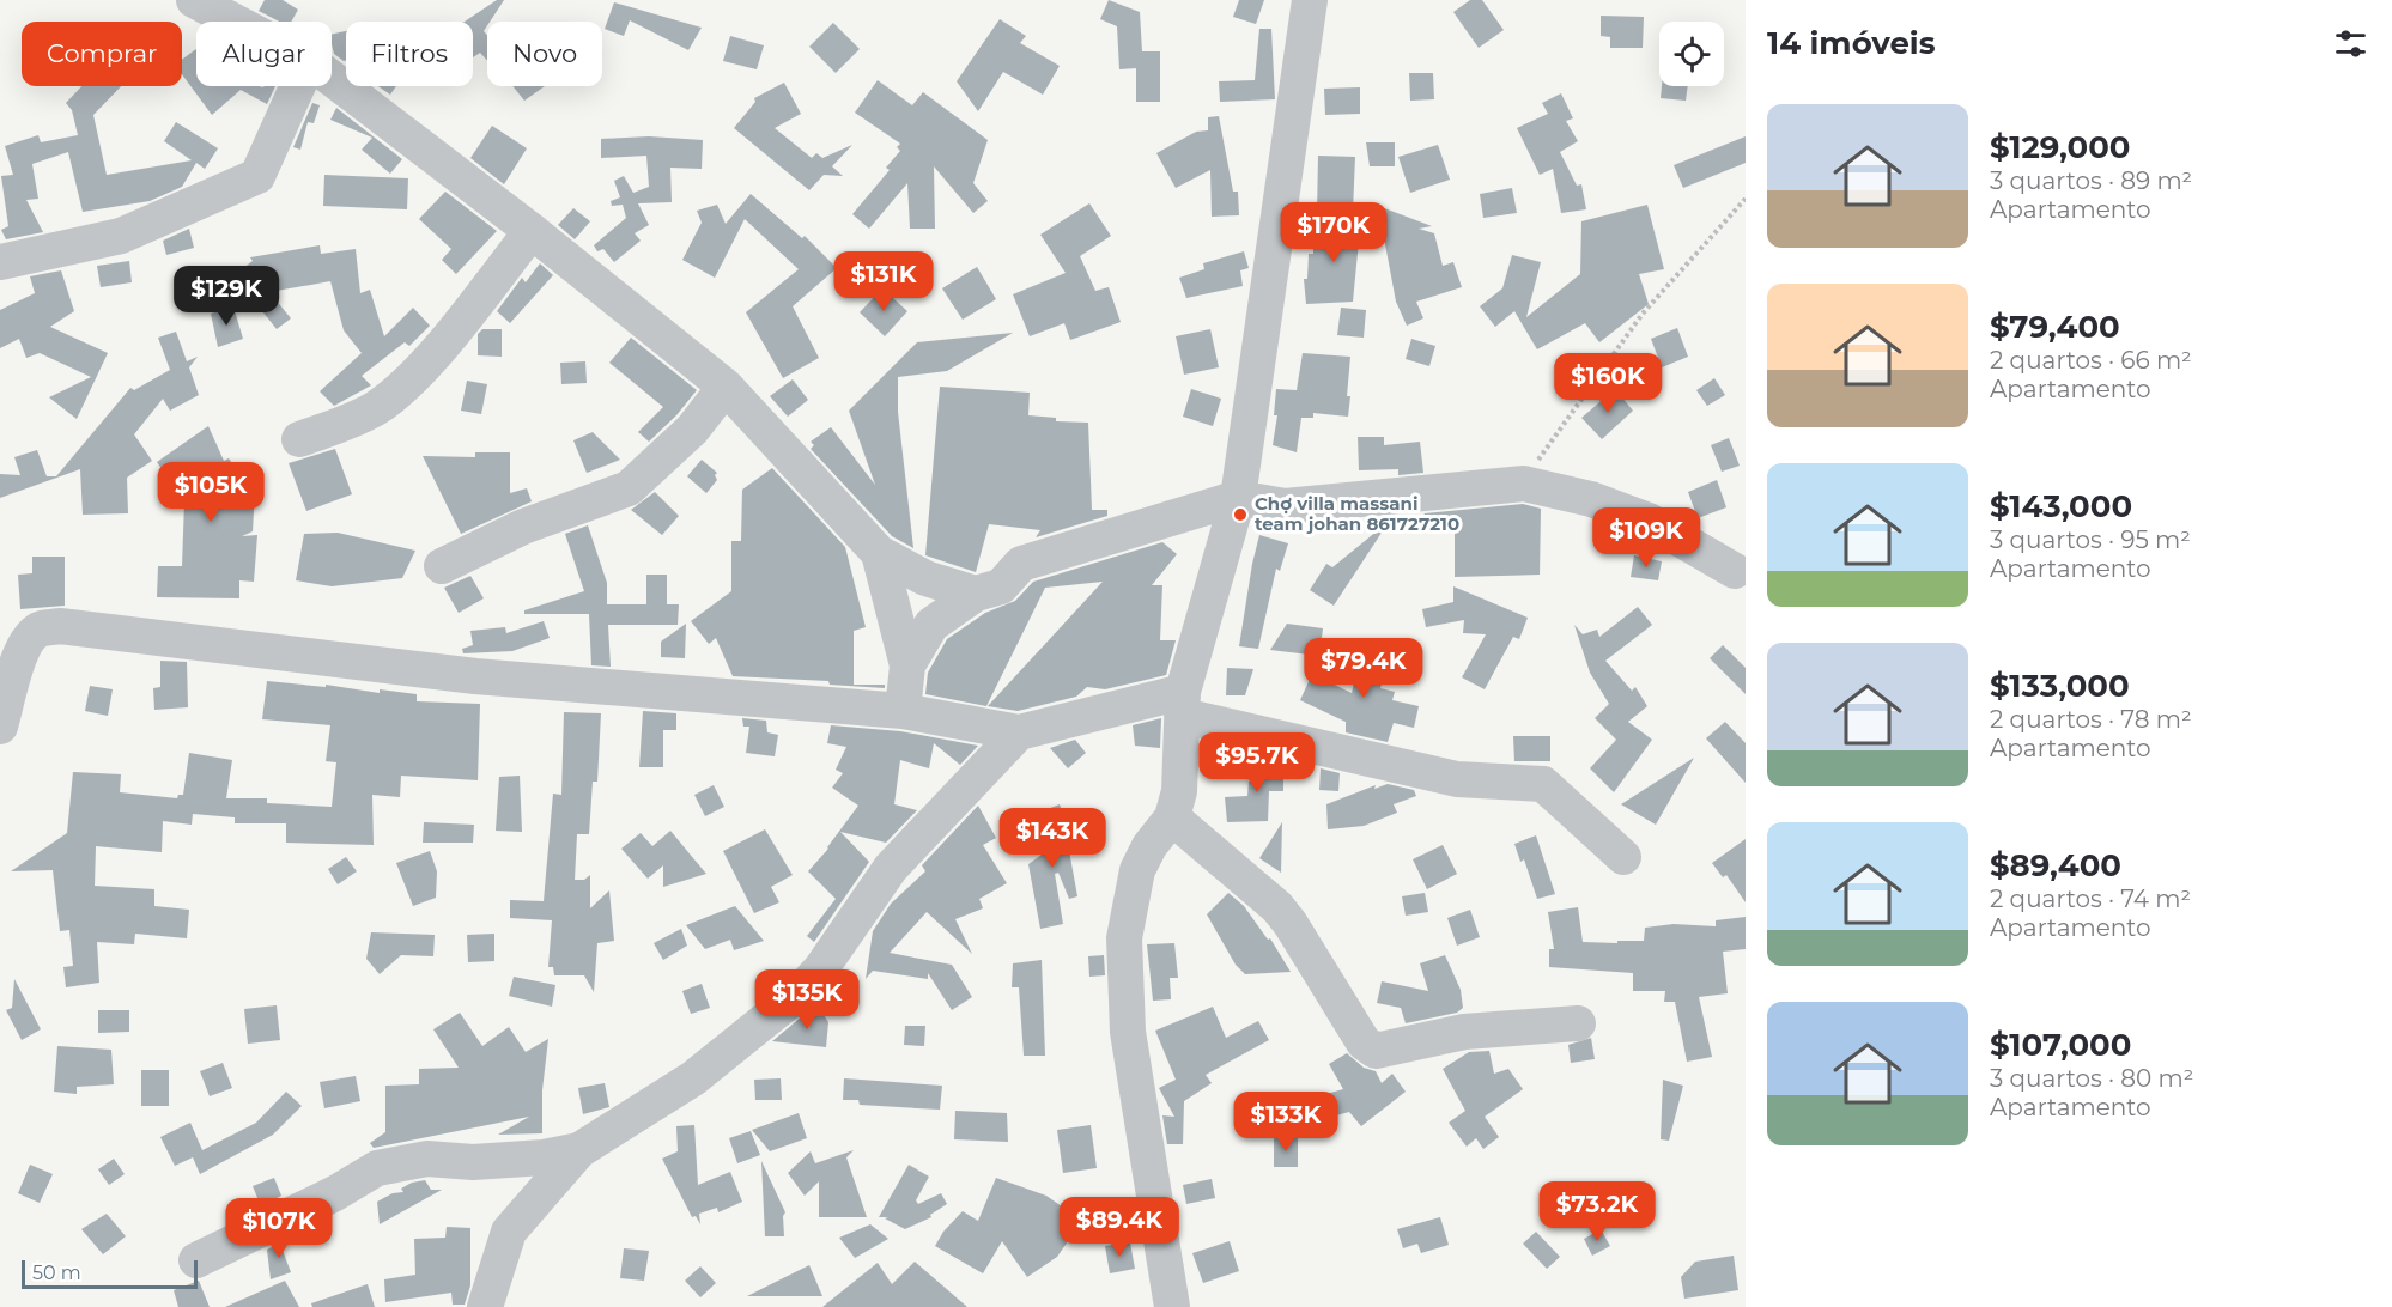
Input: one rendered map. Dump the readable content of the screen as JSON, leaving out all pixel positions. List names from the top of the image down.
{
  "places": ["Chợ villa massani team johan 861727210"],
  "scale_bar": "50 m",
  "page": {
    "heading": "14 imóveis",
    "chip": [
      "Comprar",
      "Alugar",
      "Filtros",
      "Novo"
    ],
    "list": [
      {
        "name": "$129,000",
        "note": "3 quartos · 89 m² · Apartamento"
      },
      {
        "name": "$79,400",
        "note": "2 quartos · 66 m² · Apartamento"
      },
      {
        "name": "$143,000",
        "note": "3 quartos · 95 m² · Apartamento"
      },
      {
        "name": "$133,000",
        "note": "2 quartos · 78 m² · Apartamento"
      },
      {
        "name": "$89,400",
        "note": "2 quartos · 74 m² · Apartamento"
      },
      {
        "name": "$107,000",
        "note": "3 quartos · 80 m² · Apartamento"
      }
    ],
    "price": [
      "$170K",
      "$131K",
      "$129K",
      "$160K",
      "$105K",
      "$109K",
      "$79.4K",
      "$95.7K",
      "$143K",
      "$135K",
      "$133K",
      "$73.2K",
      "$89.4K",
      "$107K"
    ],
    "scale": "50 m"
  }
}
